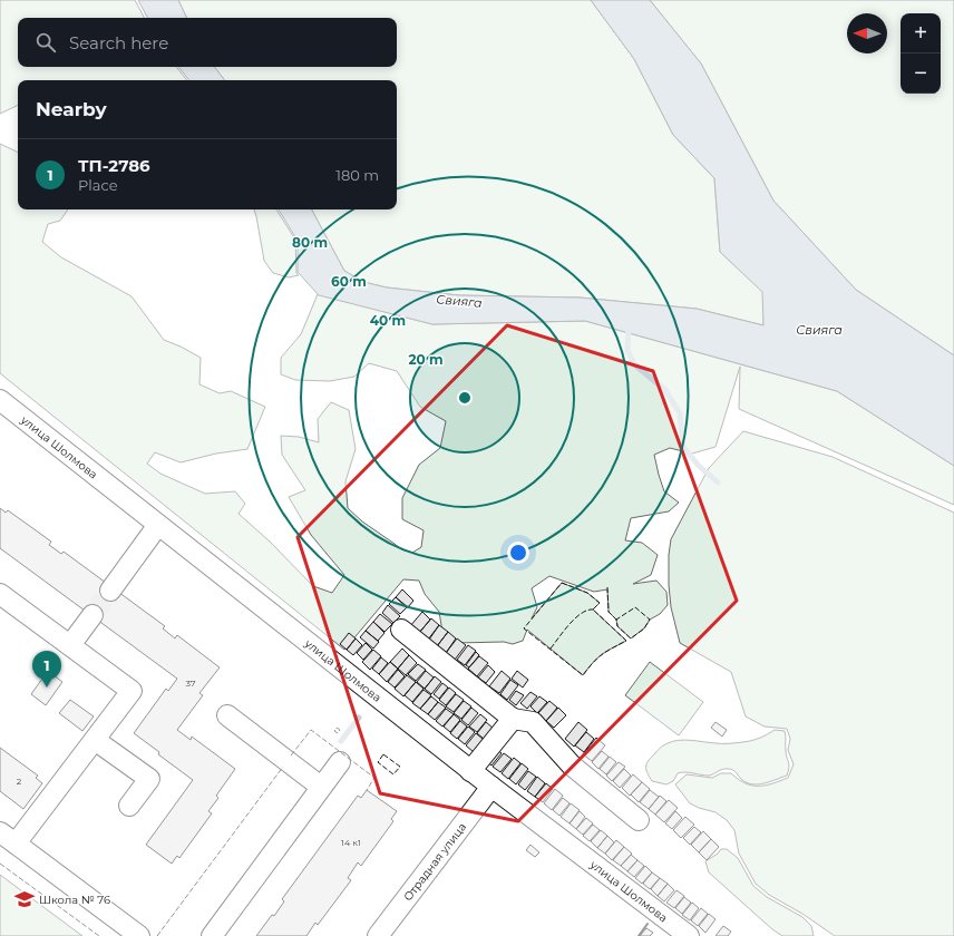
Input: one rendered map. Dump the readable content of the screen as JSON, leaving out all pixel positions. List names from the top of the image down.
{
  "streets": {
    "street": ["улица Шолмова", "Отрадная улица"]
  },
  "crossings": [
    ["улица Шолмова", "Отрадная улица"]
  ],
  "water": ["Свияга"],
  "places": {
    "school or university": ["Школа № 76"]
  },
  "house_numbers": ["37", "2", "14 к1"],
  "north": "left",
  "page": {
    "map_buttons": ["+", "−"],
    "search": "Search here",
    "heading": "Nearby",
    "list": [
      {
        "mark": "1",
        "name": "ТП-2786",
        "note": "Place",
        "value": "180 m"
      }
    ],
    "pins": "1"
  },
  "rings": [
    "80 m",
    "60 m",
    "40 m",
    "20 m"
  ]
}
